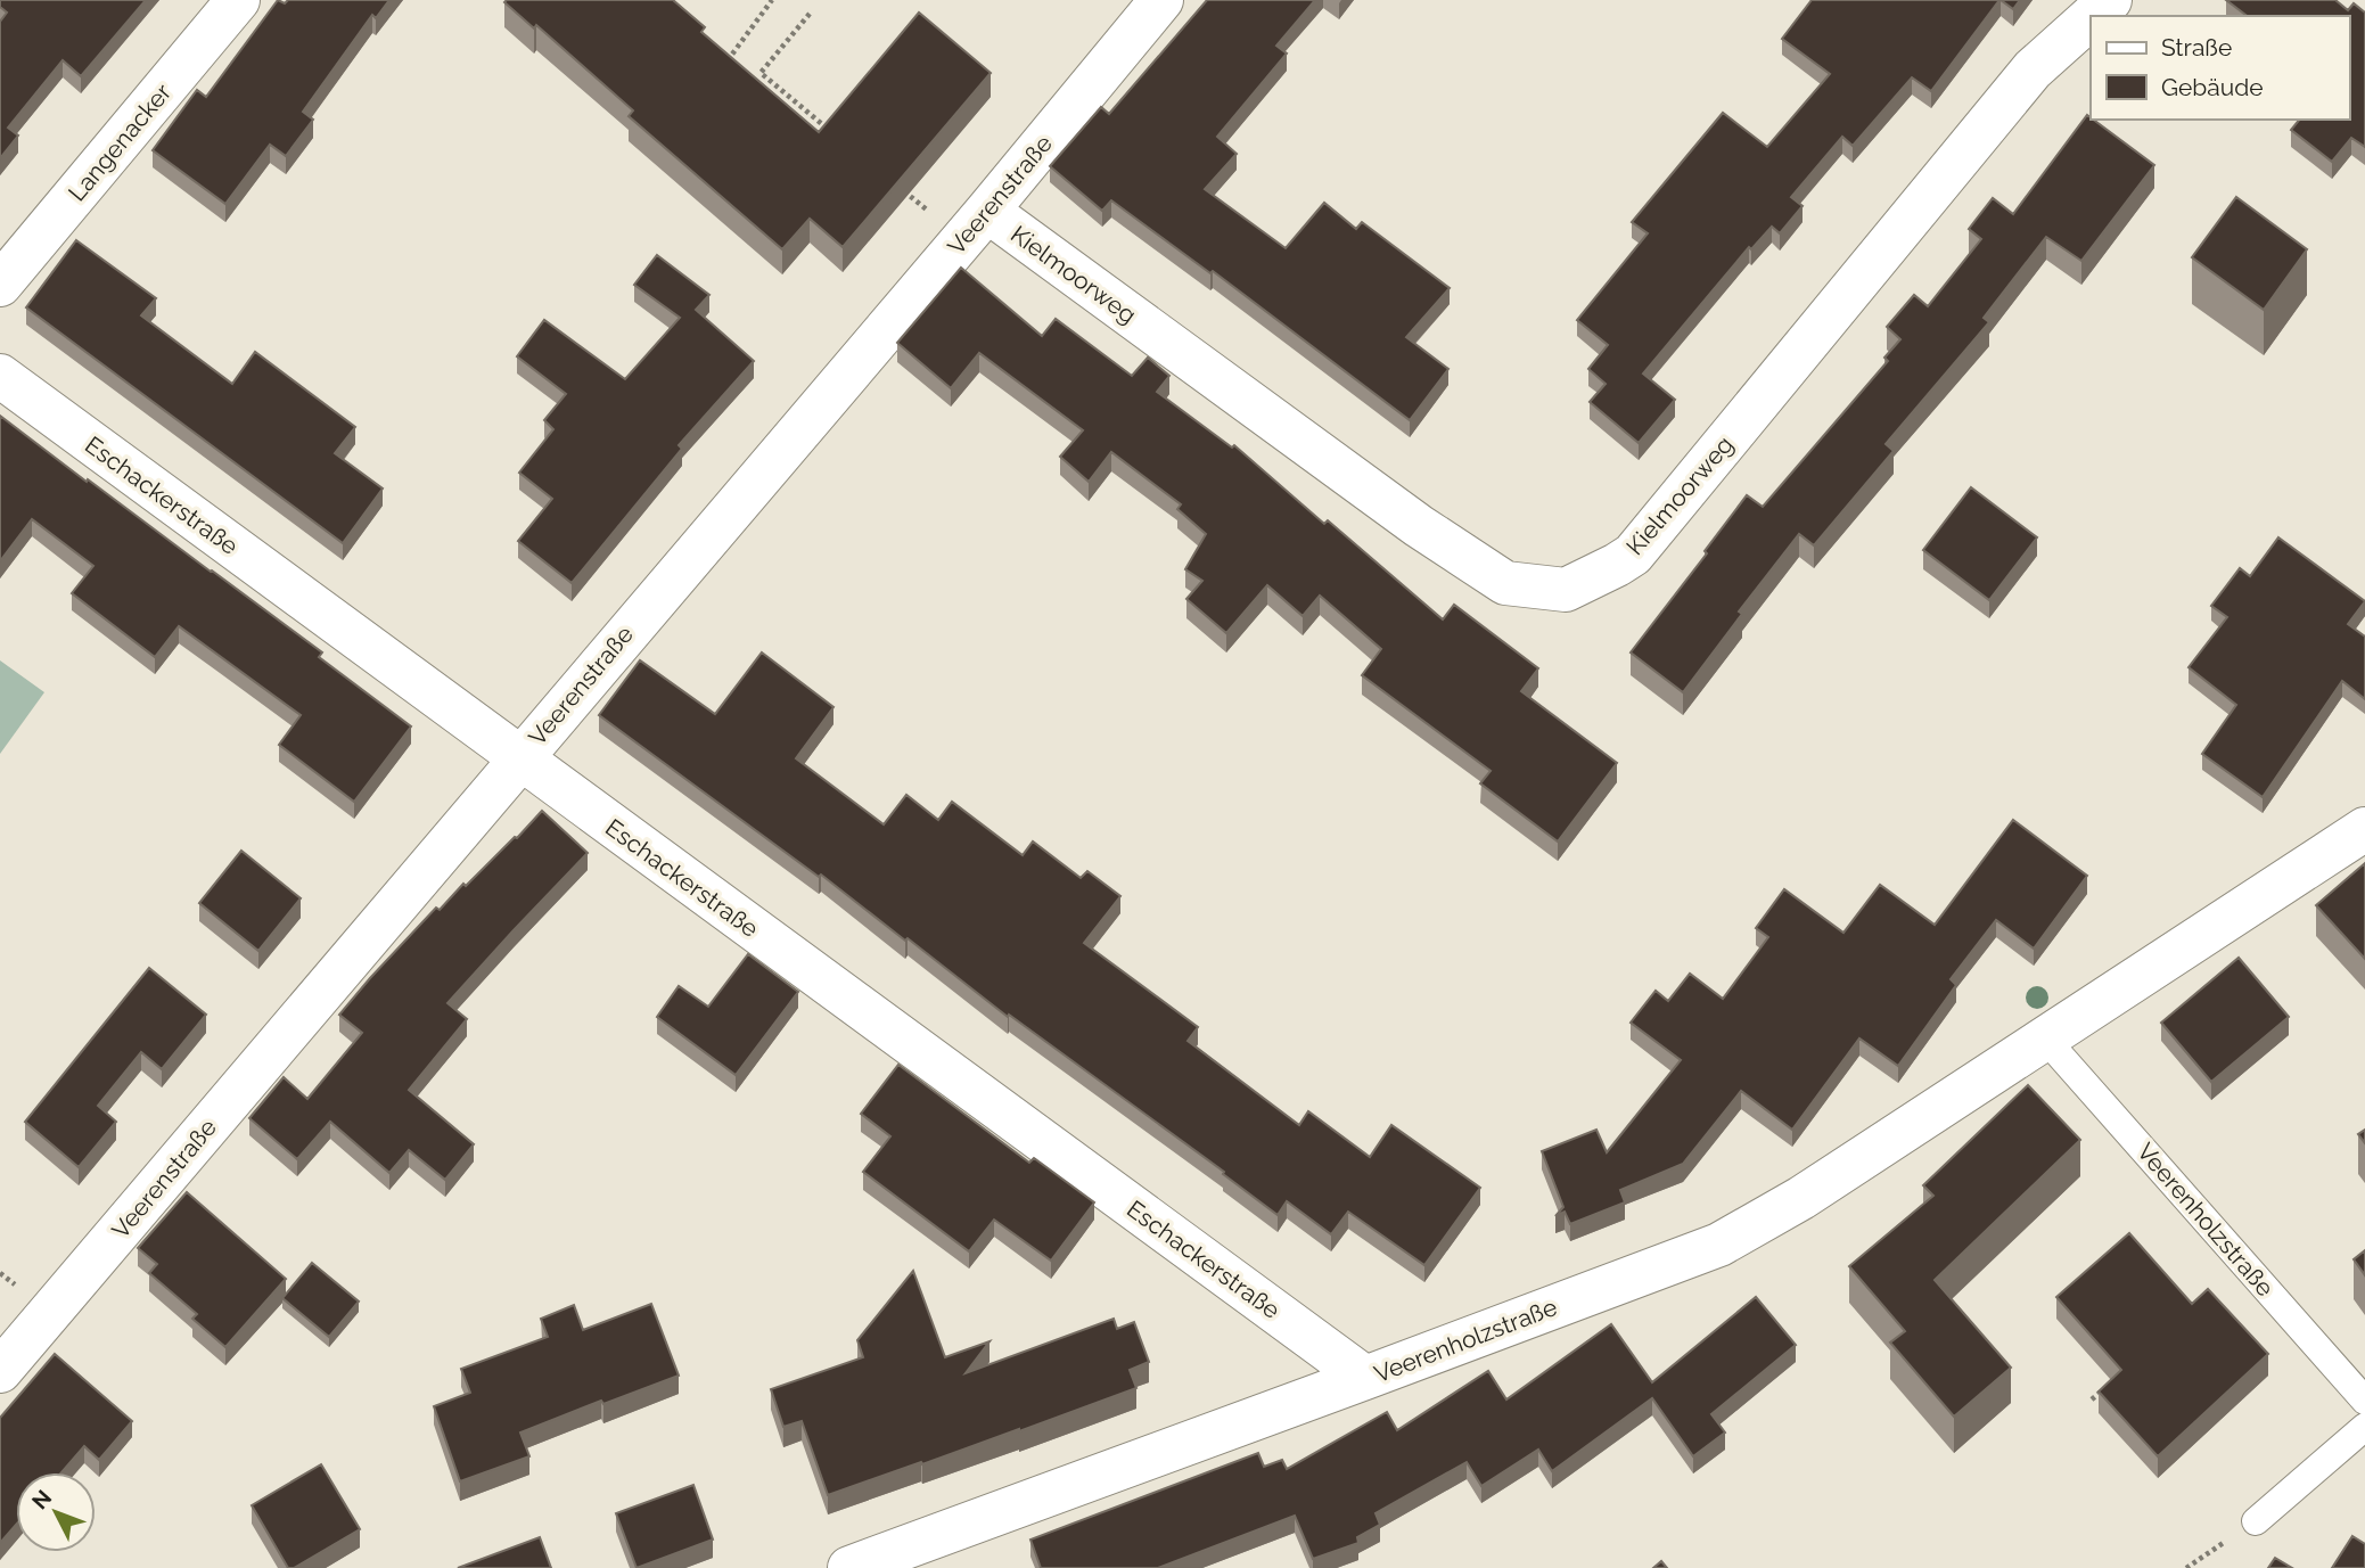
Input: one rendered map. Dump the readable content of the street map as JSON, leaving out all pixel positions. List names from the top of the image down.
{
  "streets": {
    "street": [
      "Langenacker",
      "Veerenstraße",
      "Kielmoorweg",
      "Eschackerstraße",
      "Veerenholzstraße"
    ]
  },
  "crossings": [
    ["Veerenstraße", "Kielmoorweg"],
    ["Veerenstraße", "Eschackerstraße"],
    ["Eschackerstraße", "Veerenholzstraße"]
  ],
  "legend": ["Straße", "Gebäude"],
  "north": "top left"
}
